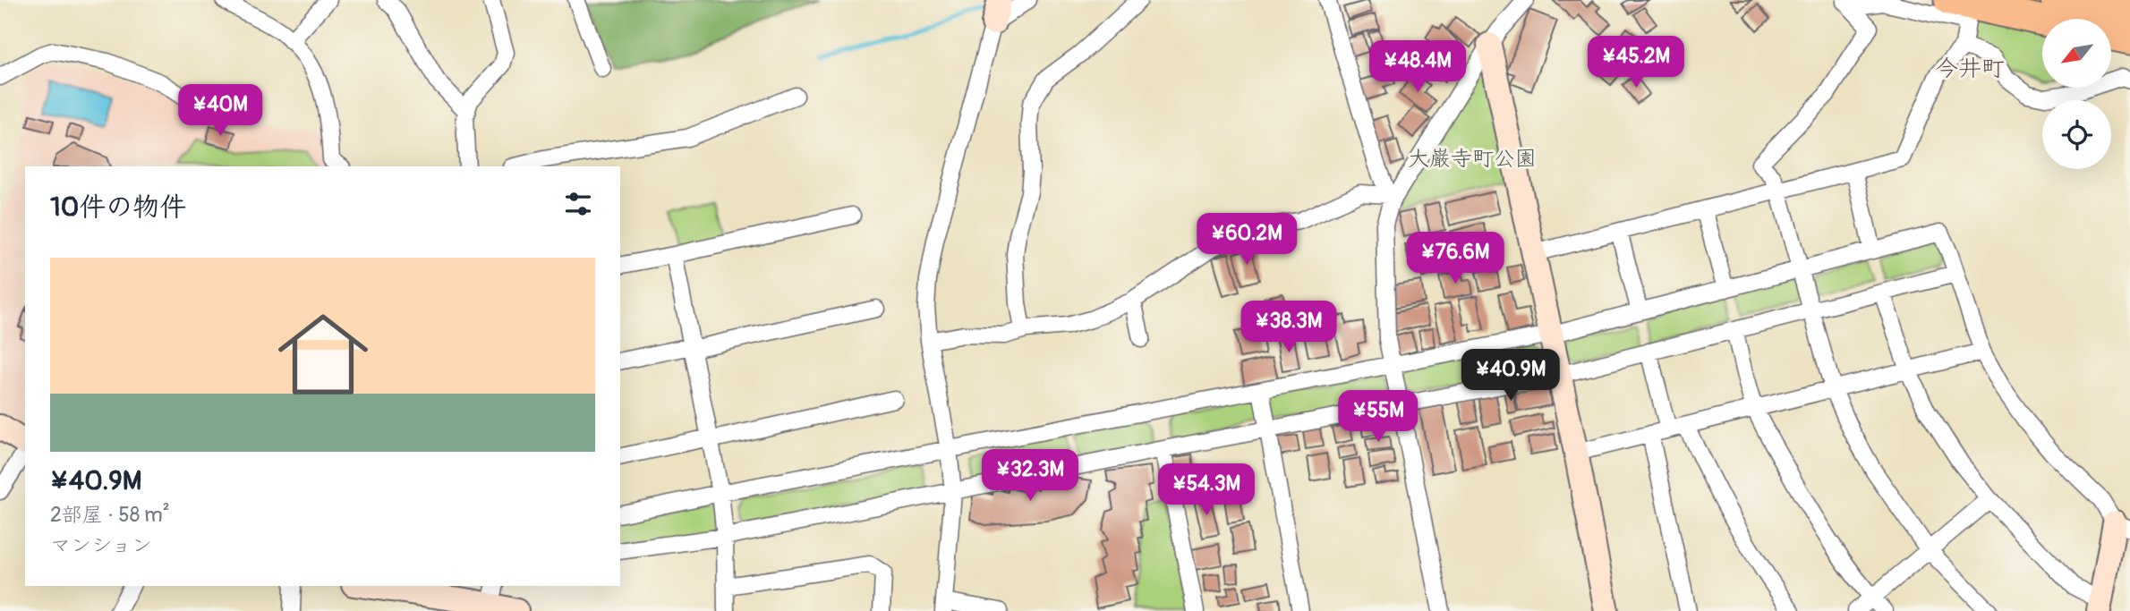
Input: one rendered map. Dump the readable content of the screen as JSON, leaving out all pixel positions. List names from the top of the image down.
{
  "districts": ["今井町"],
  "parks": ["大巌寺町公園"],
  "north": "bottom left",
  "page": {
    "price": [
      "¥45.2M",
      "¥48.4M",
      "¥40M",
      "¥60.2M",
      "¥76.6M",
      "¥38.3M",
      "¥40.9M",
      "¥55M",
      "¥32.3M",
      "¥54.3M"
    ],
    "heading": "10件の物件",
    "list": [
      {
        "name": "¥40.9M",
        "note": "2部屋 · 58 m² · マンション"
      }
    ]
  }
}
